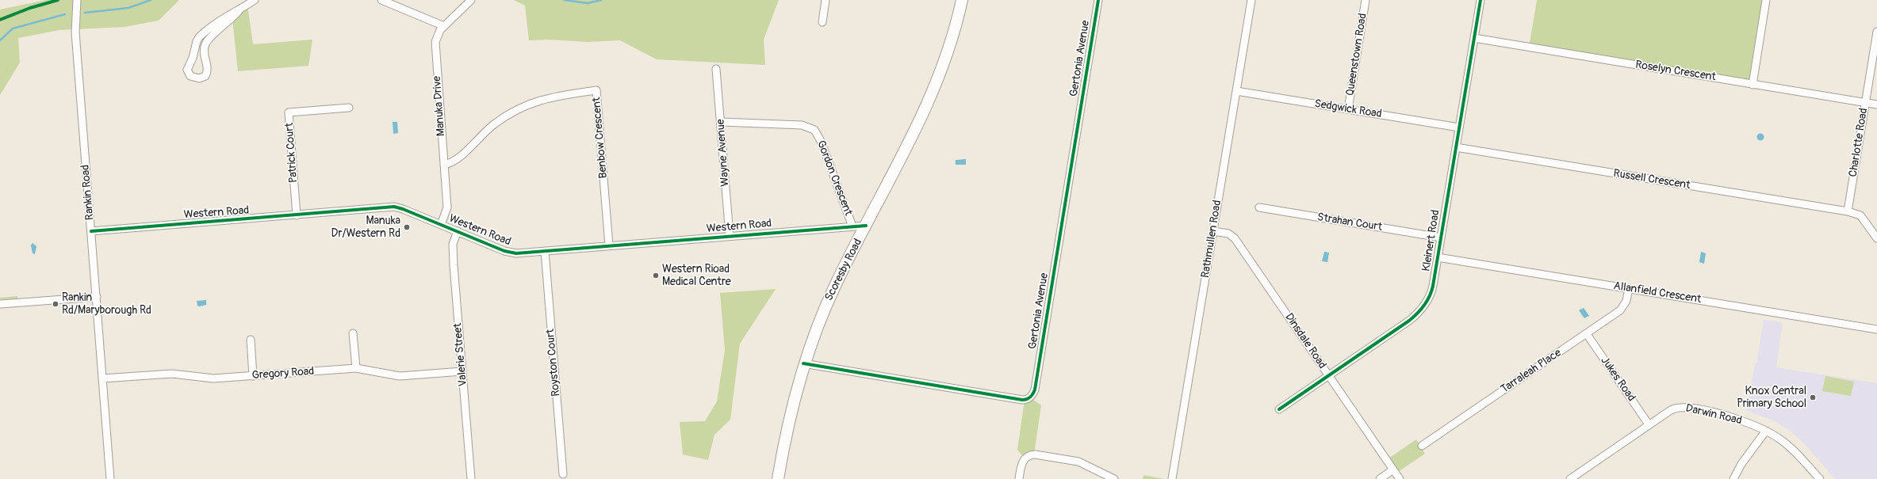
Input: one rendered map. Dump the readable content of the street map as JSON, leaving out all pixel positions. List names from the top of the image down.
{
  "streets": {
    "main road": ["Scoresby Road"],
    "street": [
      "Queenstown Road",
      "Gertonia Avenue",
      "Roselyn Crescent",
      "Manuka Drive",
      "Sedgwick Road",
      "Benbow Crescent",
      "Charlotte Road",
      "Patrick Court",
      "Wayne Avenue",
      "Gordon Crescent",
      "Russell Crescent",
      "Rankin Road",
      "Western Road",
      "Strahan Court",
      "Rathmullen Road",
      "Kleinert Road",
      "Allanfield Crescent",
      "Dinsdale Road",
      "Valerie Street",
      "Royston Court",
      "Tarraleah Place",
      "Gregory Road",
      "Jukes Road",
      "Darwin Road"
    ]
  },
  "crossings": [
    ["Queenstown Road", "Sedgwick Road"],
    ["Gertonia Avenue", "Scoresby Road"],
    ["Roselyn Crescent", "Charlotte Road"],
    ["Roselyn Crescent", "Kleinert Road"],
    ["Manuka Drive", "Benbow Crescent"],
    ["Manuka Drive", "Western Road"],
    ["Sedgwick Road", "Rathmullen Road"],
    ["Sedgwick Road", "Kleinert Road"],
    ["Benbow Crescent", "Western Road"],
    ["Charlotte Road", "Russell Crescent"],
    ["Patrick Court", "Western Road"],
    ["Wayne Avenue", "Gordon Crescent"],
    ["Wayne Avenue", "Western Road"],
    ["Gordon Crescent", "Western Road"],
    ["Russell Crescent", "Kleinert Road"],
    ["Rankin Road", "Western Road"],
    ["Rankin Road", "Gregory Road"],
    ["Western Road", "Scoresby Road"],
    ["Western Road", "Valerie Street"],
    ["Western Road", "Royston Court"],
    ["Strahan Court", "Kleinert Road"],
    ["Rathmullen Road", "Dinsdale Road"],
    ["Kleinert Road", "Allanfield Crescent"],
    ["Kleinert Road", "Dinsdale Road"],
    ["Allanfield Crescent", "Tarraleah Place"],
    ["Valerie Street", "Gregory Road"],
    ["Tarraleah Place", "Jukes Road"],
    ["Jukes Road", "Darwin Road"]
  ],
  "places": [
    "Manuka Dr/Western Rd",
    "Western Rioad Medical Centre",
    "Rankin Rd/Maryborough Rd",
    "Knox Central Primary School"
  ]
}
